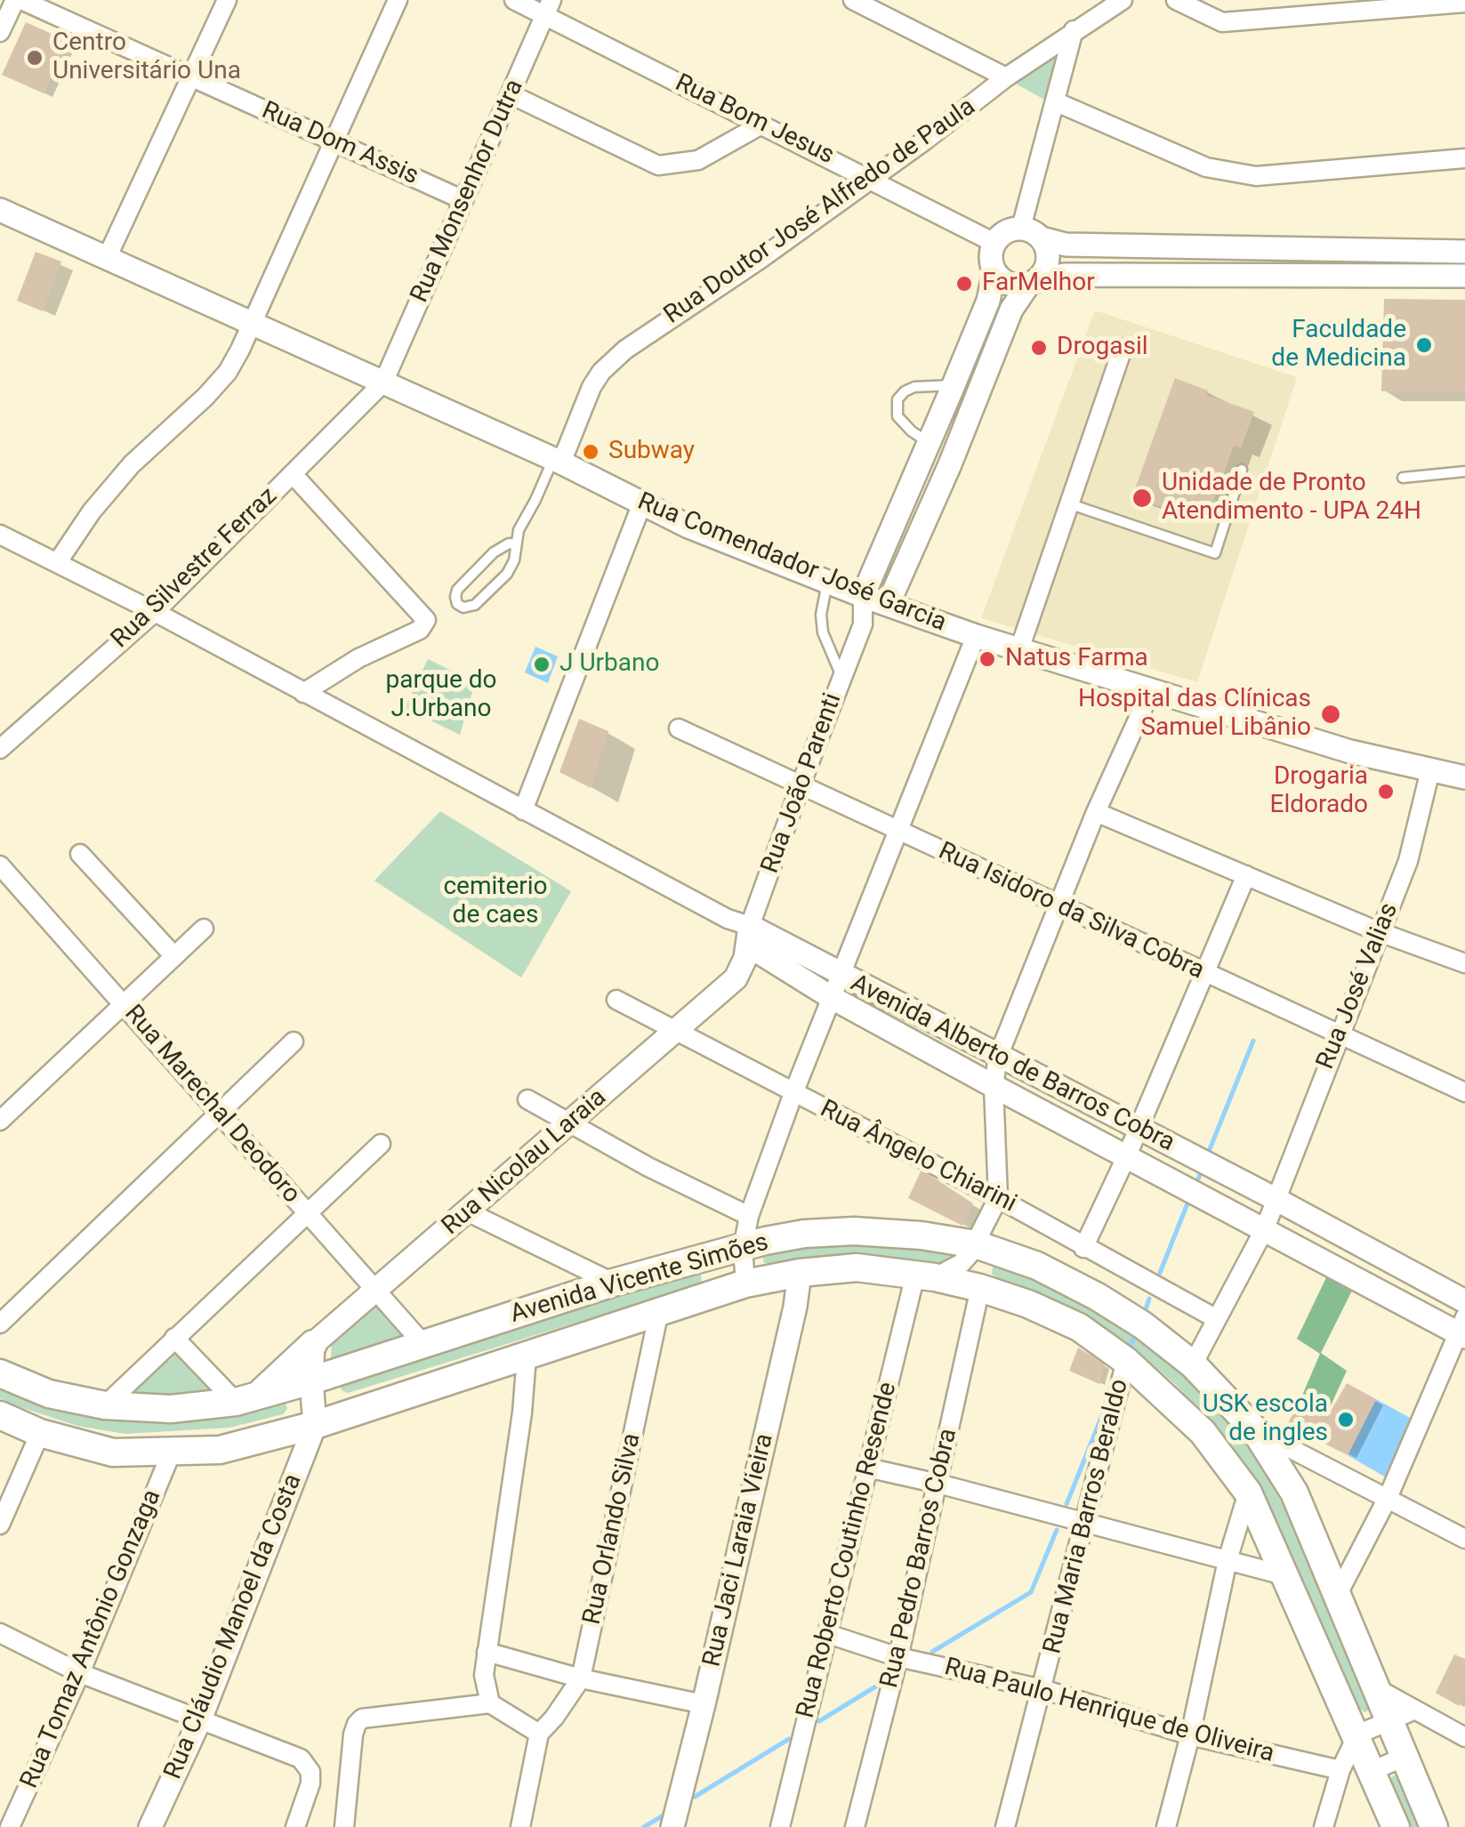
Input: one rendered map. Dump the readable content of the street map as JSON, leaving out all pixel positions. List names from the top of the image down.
{
  "streets": {
    "main road": ["Avenida Vicente Simões"],
    "street": [
      "Rua Bom Jesus",
      "Rua Dom Assis",
      "Rua Monsenhor Dutra",
      "Rua Doutor José Alfredo de Paula",
      "Rua Comendador José Garcia",
      "Rua Silvestre Ferraz",
      "Rua João Parenti",
      "Rua Isidoro da Silva Cobra",
      "Rua José Valias",
      "Avenida Alberto de Barros Cobra",
      "Rua Marechal Deodoro",
      "Rua Ângelo Chiarini",
      "Rua Nicolau Laraia",
      "Rua Maria Barros Beraldo",
      "Rua Orlando Silva",
      "Rua Jaci Laraia Vieira",
      "Rua Roberto Coutinho Resende",
      "Rua Pedro Barros Cobra",
      "Rua Cláudio Manoel da Costa",
      "Rua Tomaz Antônio Gonzaga",
      "Rua Paulo Henrique de Oliveira"
    ]
  },
  "crossings": [
    ["Rua Bom Jesus", "Rua Monsenhor Dutra"],
    ["Rua Bom Jesus", "Rua Doutor José Alfredo de Paula"],
    ["Rua Dom Assis", "Rua Monsenhor Dutra"],
    ["Rua Monsenhor Dutra", "Rua Comendador José Garcia"],
    ["Rua Monsenhor Dutra", "Rua Silvestre Ferraz"],
    ["Rua Doutor José Alfredo de Paula", "Rua Comendador José Garcia"],
    ["Rua Comendador José Garcia", "Rua Silvestre Ferraz"],
    ["Rua Comendador José Garcia", "Rua João Parenti"],
    ["Rua Comendador José Garcia", "Rua José Valias"],
    ["Rua João Parenti", "Rua Isidoro da Silva Cobra"],
    ["Rua João Parenti", "Avenida Alberto de Barros Cobra"],
    ["Rua João Parenti", "Rua Nicolau Laraia"],
    ["Rua Isidoro da Silva Cobra", "Rua José Valias"],
    ["Rua José Valias", "Avenida Alberto de Barros Cobra"],
    ["Avenida Alberto de Barros Cobra", "Rua Nicolau Laraia"],
    ["Rua Marechal Deodoro", "Rua Nicolau Laraia"],
    ["Rua Marechal Deodoro", "Avenida Vicente Simões"],
    ["Rua Ângelo Chiarini", "Rua Nicolau Laraia"],
    ["Avenida Vicente Simões", "Rua Maria Barros Beraldo"],
    ["Avenida Vicente Simões", "Rua Orlando Silva"],
    ["Avenida Vicente Simões", "Rua Jaci Laraia Vieira"],
    ["Avenida Vicente Simões", "Rua Roberto Coutinho Resende"],
    ["Avenida Vicente Simões", "Rua Pedro Barros Cobra"],
    ["Avenida Vicente Simões", "Rua Cláudio Manoel da Costa"],
    ["Avenida Vicente Simões", "Rua Tomaz Antônio Gonzaga"],
    ["Rua Maria Barros Beraldo", "Rua Paulo Henrique de Oliveira"],
    ["Rua Roberto Coutinho Resende", "Rua Paulo Henrique de Oliveira"],
    ["Rua Pedro Barros Cobra", "Rua Paulo Henrique de Oliveira"]
  ],
  "parks": ["parque do J.Urbano", "cemiterio de caes"],
  "places": [
    "Centro Universitário Una",
    "FarMelhor",
    "Faculdade de Medicina",
    "Drogasil",
    "Subway",
    "Unidade de Pronto Atendimento - UPA 24H",
    "Natus Farma",
    "J Urbano",
    "Hospital das Clínicas Samuel Libânio",
    "Drogaria Eldorado",
    "USK escola de ingles"
  ]
}
